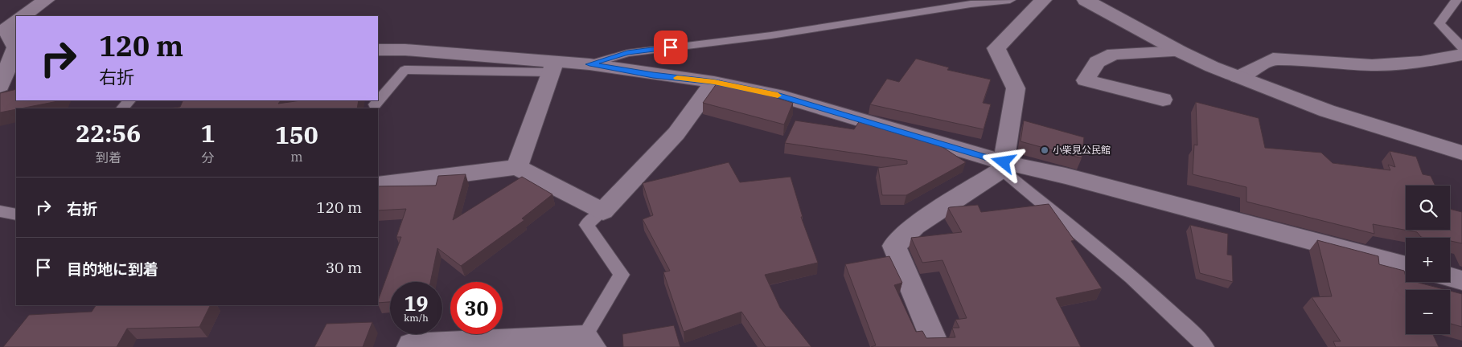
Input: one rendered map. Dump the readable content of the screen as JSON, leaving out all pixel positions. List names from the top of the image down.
{
  "places": ["小柴見公民館"],
  "page": {
    "turn": ["120 m", "右折"],
    "eta": [
      "22:56",
      "到着",
      "1",
      "分",
      "150",
      "m"
    ],
    "list": [
      {
        "name": "右折",
        "value": "120 m"
      },
      {
        "name": "目的地に到着",
        "value": "30 m"
      }
    ],
    "map_buttons": ["+", "−"],
    "speed": "19 km/h",
    "limit": "30"
  }
}
